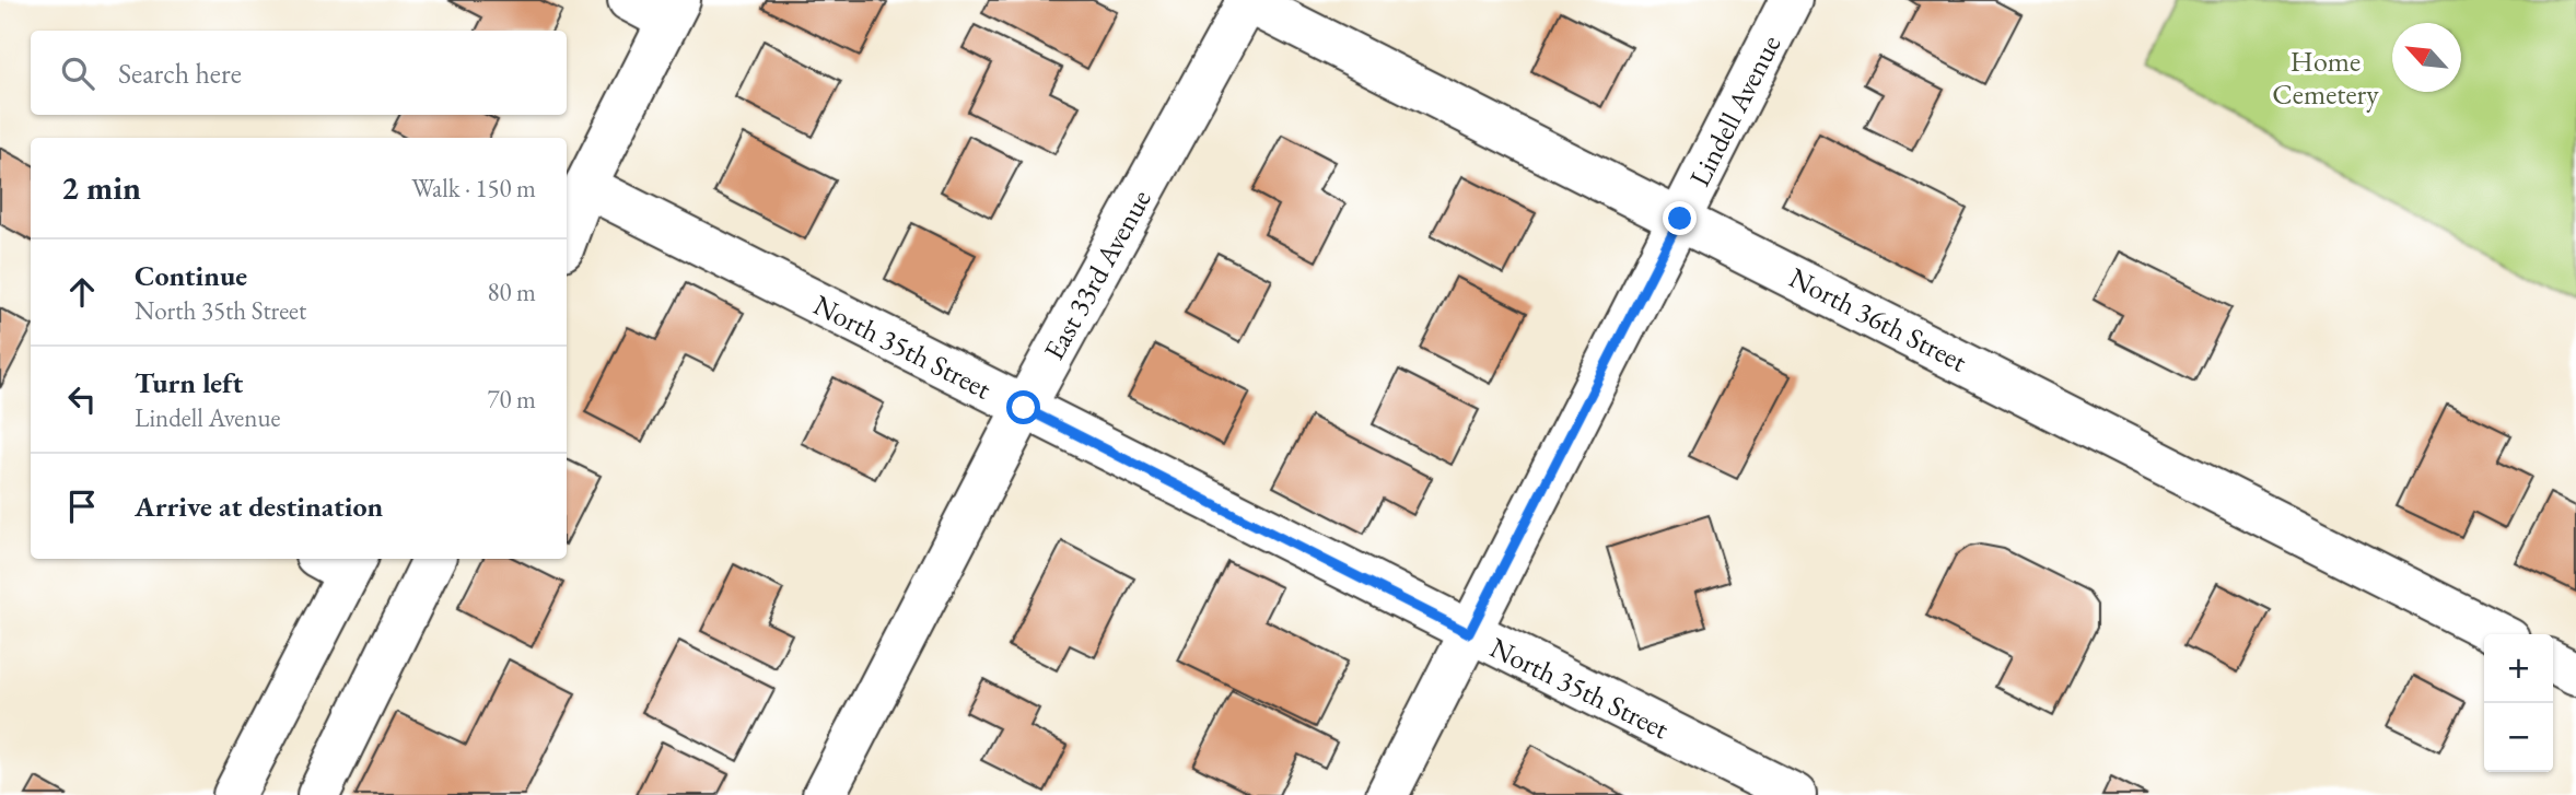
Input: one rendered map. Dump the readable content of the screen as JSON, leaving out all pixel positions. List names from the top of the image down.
{
  "streets": {
    "street": [
      "Lindell Avenue",
      "East 33rd Avenue",
      "North 36th Street",
      "North 35th Street"
    ]
  },
  "crossings": [
    ["Lindell Avenue", "North 36th Street"],
    ["Lindell Avenue", "North 35th Street"],
    ["East 33rd Avenue", "North 36th Street"],
    ["East 33rd Avenue", "North 35th Street"]
  ],
  "parks": ["Home Cemetery"],
  "north": "top left",
  "page": {
    "search": "Search here",
    "heading": ["2 min", "Walk · 150 m"],
    "list": [
      ["Continue", "North 35th Street", "80 m"],
      ["Turn left", "Lindell Avenue", "70 m"],
      "Arrive at destination"
    ],
    "map_buttons": ["+", "−"]
  }
}
